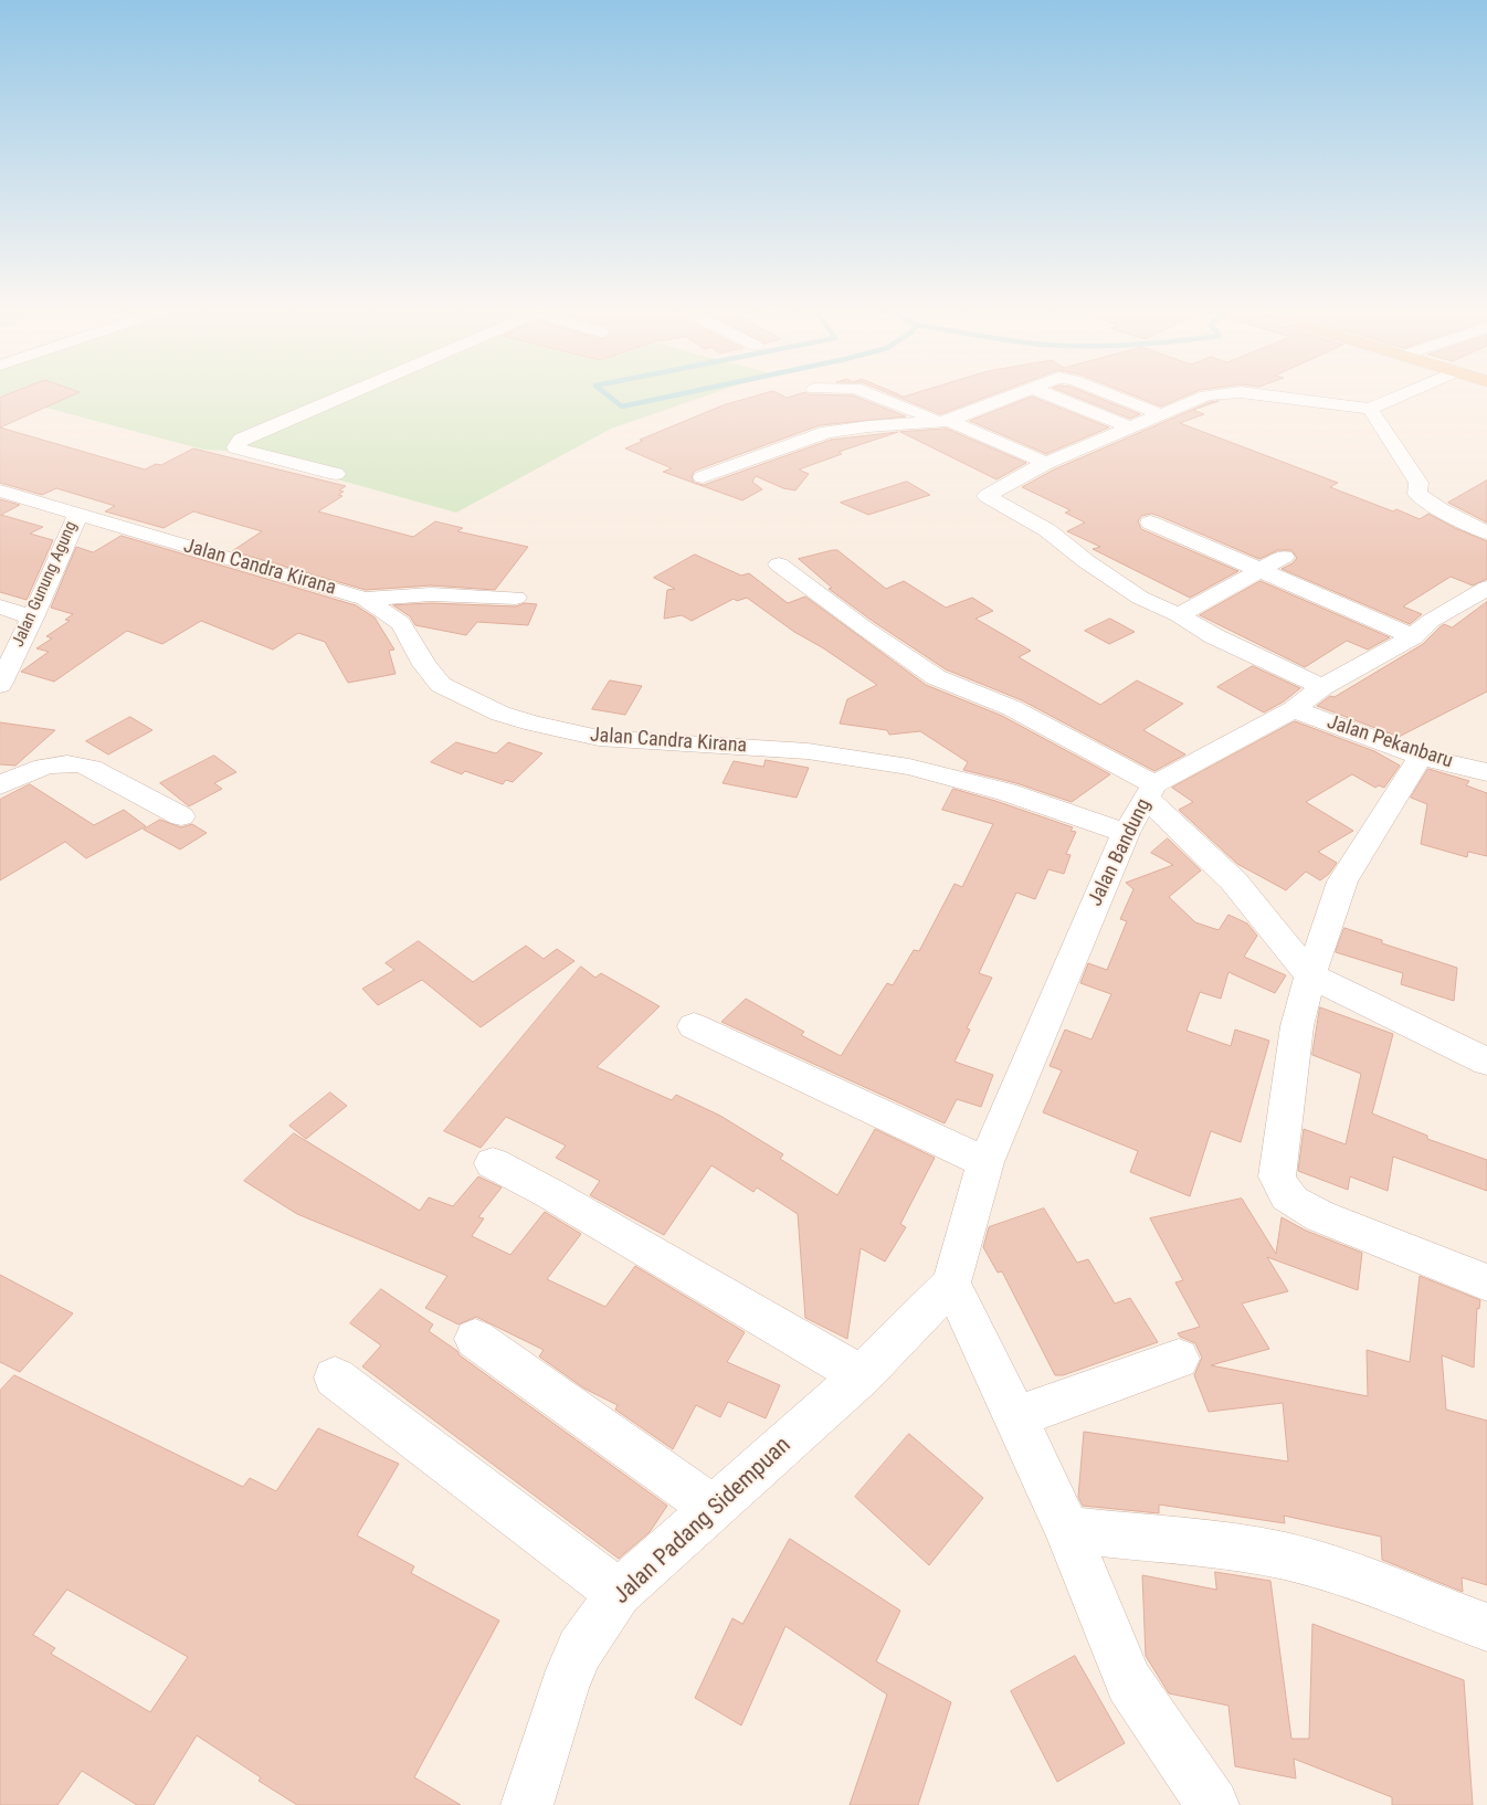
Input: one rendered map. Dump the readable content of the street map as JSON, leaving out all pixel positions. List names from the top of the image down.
{
  "streets": {
    "street": [
      "Jalan Candra Kirana",
      "Jalan Gunung Agung",
      "Jalan Pekanbaru",
      "Jalan Bandung",
      "Jalan Padang Sidempuan"
    ]
  },
  "crossings": [
    ["Jalan Candra Kirana", "Jalan Gunung Agung"],
    ["Jalan Candra Kirana", "Jalan Bandung"],
    ["Jalan Pekanbaru", "Jalan Bandung"],
    ["Jalan Bandung", "Jalan Padang Sidempuan"]
  ]
}
